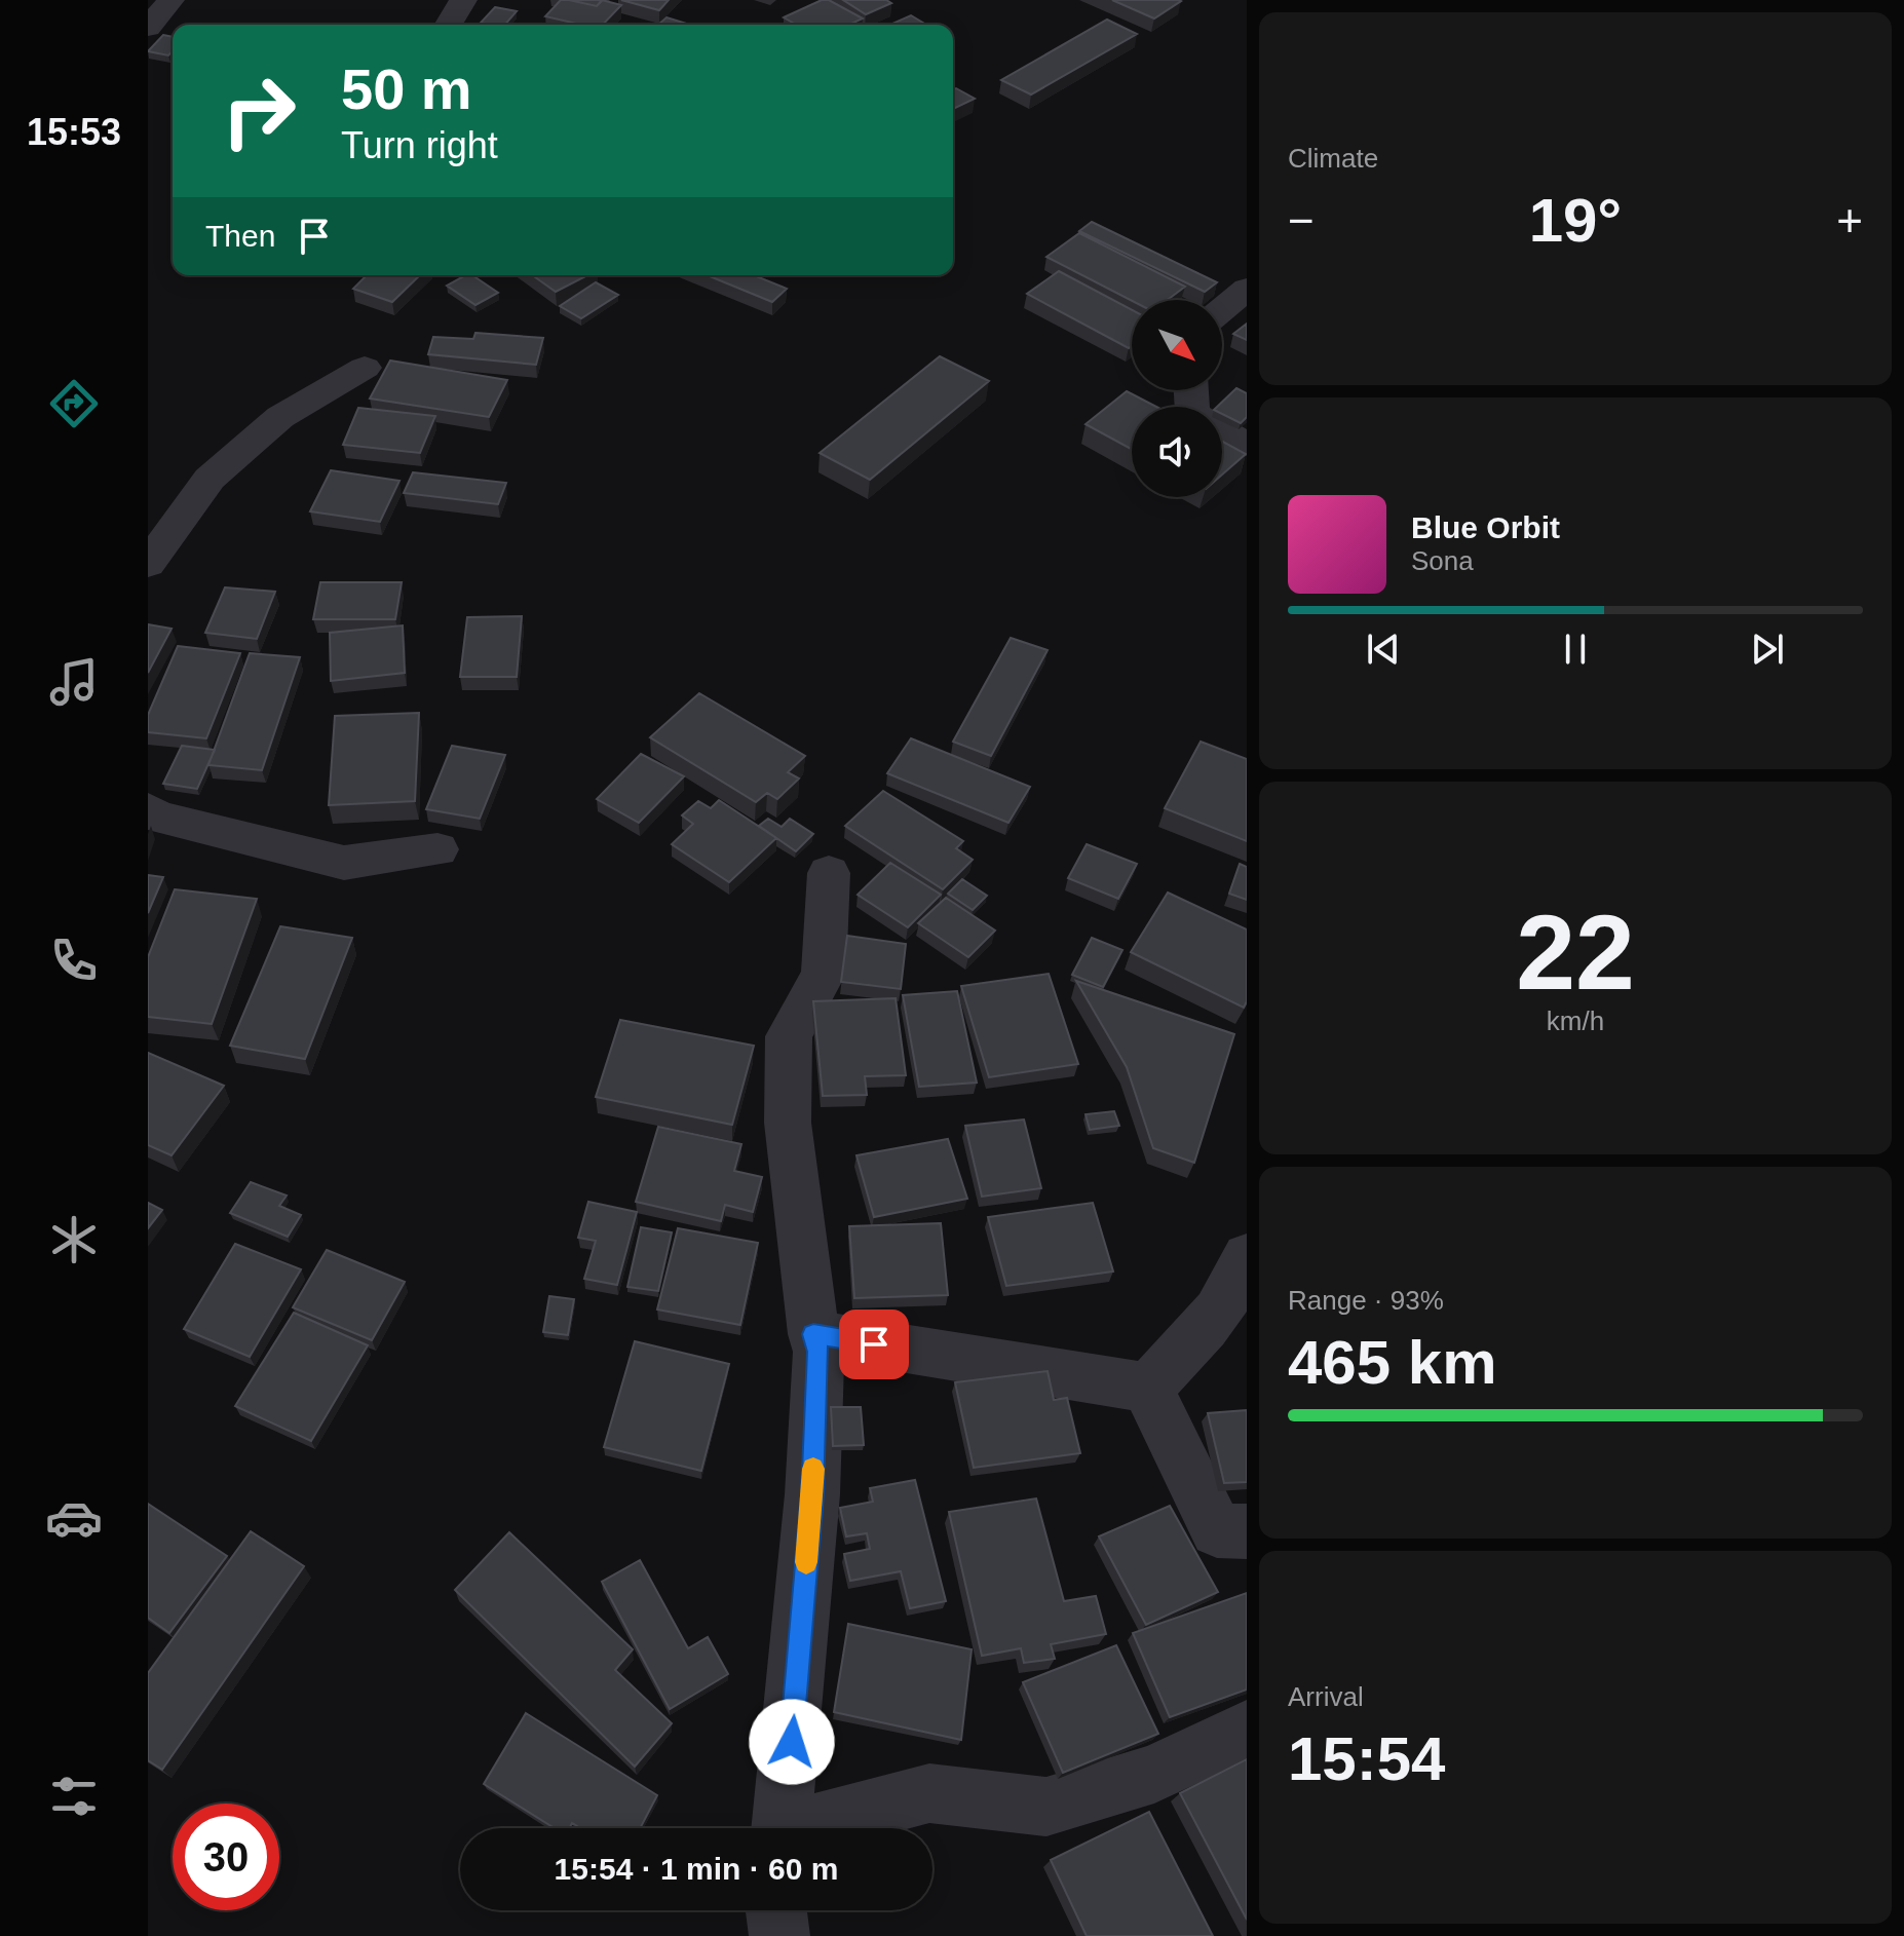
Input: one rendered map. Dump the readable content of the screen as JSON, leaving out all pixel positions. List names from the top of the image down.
{
  "north": "bottom right",
  "page": {
    "tabs": "15:53",
    "tile": [
      "Climate",
      ["22", "km/h"],
      ["Range · 93%", "465 km"],
      ["Arrival", "15:54"]
    ],
    "turn": ["50 m", "Turn right"],
    "heat": ["−", "19°", "+"],
    "then": "Then",
    "song": ["Blue Orbit", "Sona"],
    "limit": "30",
    "trip": "15:54 · 1 min · 60 m"
  }
}
